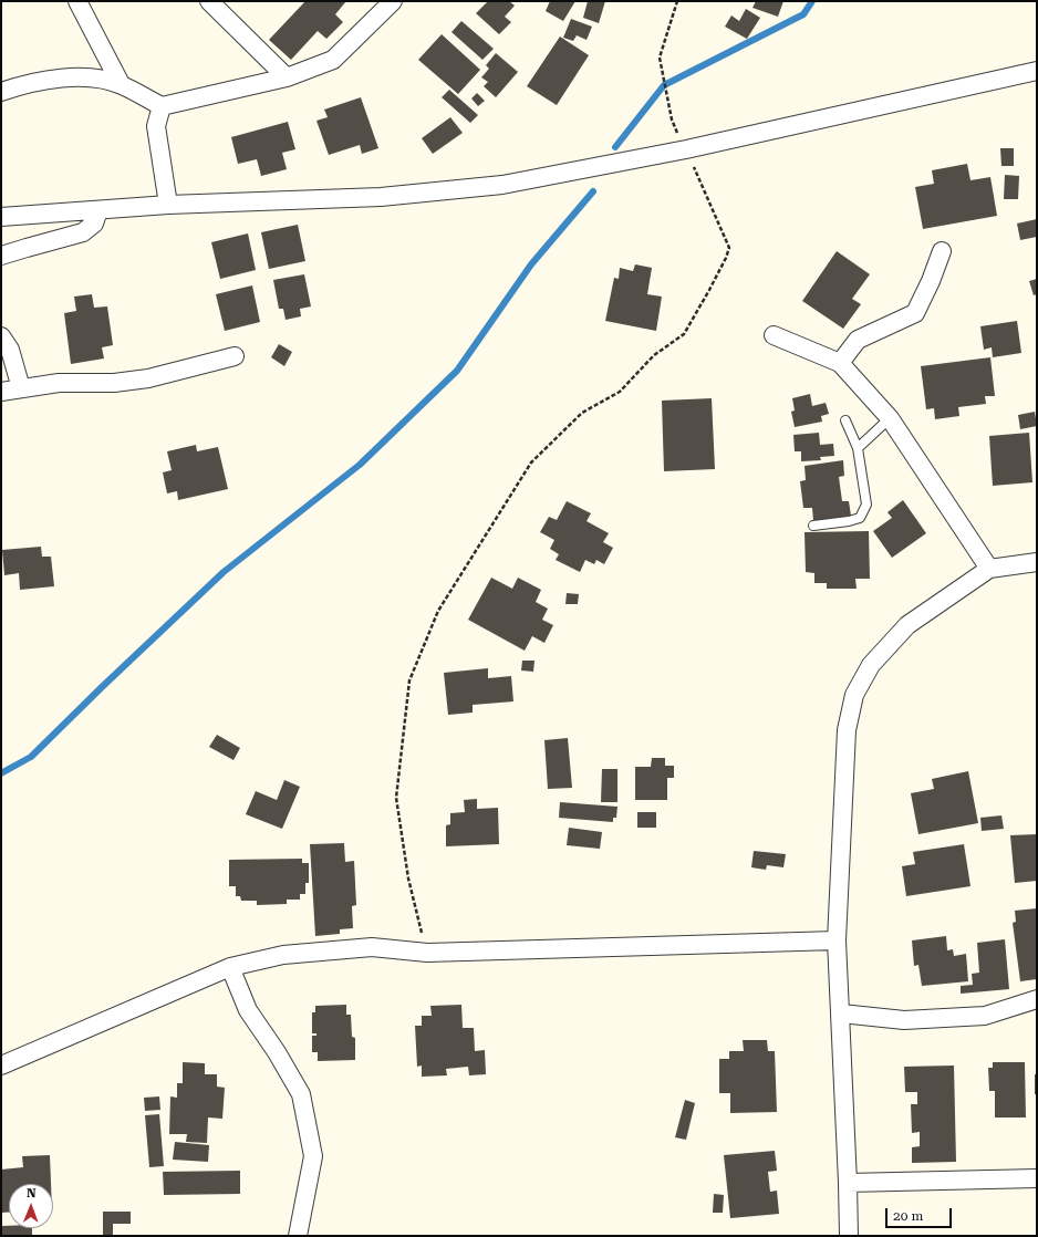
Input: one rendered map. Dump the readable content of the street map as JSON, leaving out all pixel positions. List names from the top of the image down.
{
  "scale_bar": "20 m",
  "north": "top"
}
